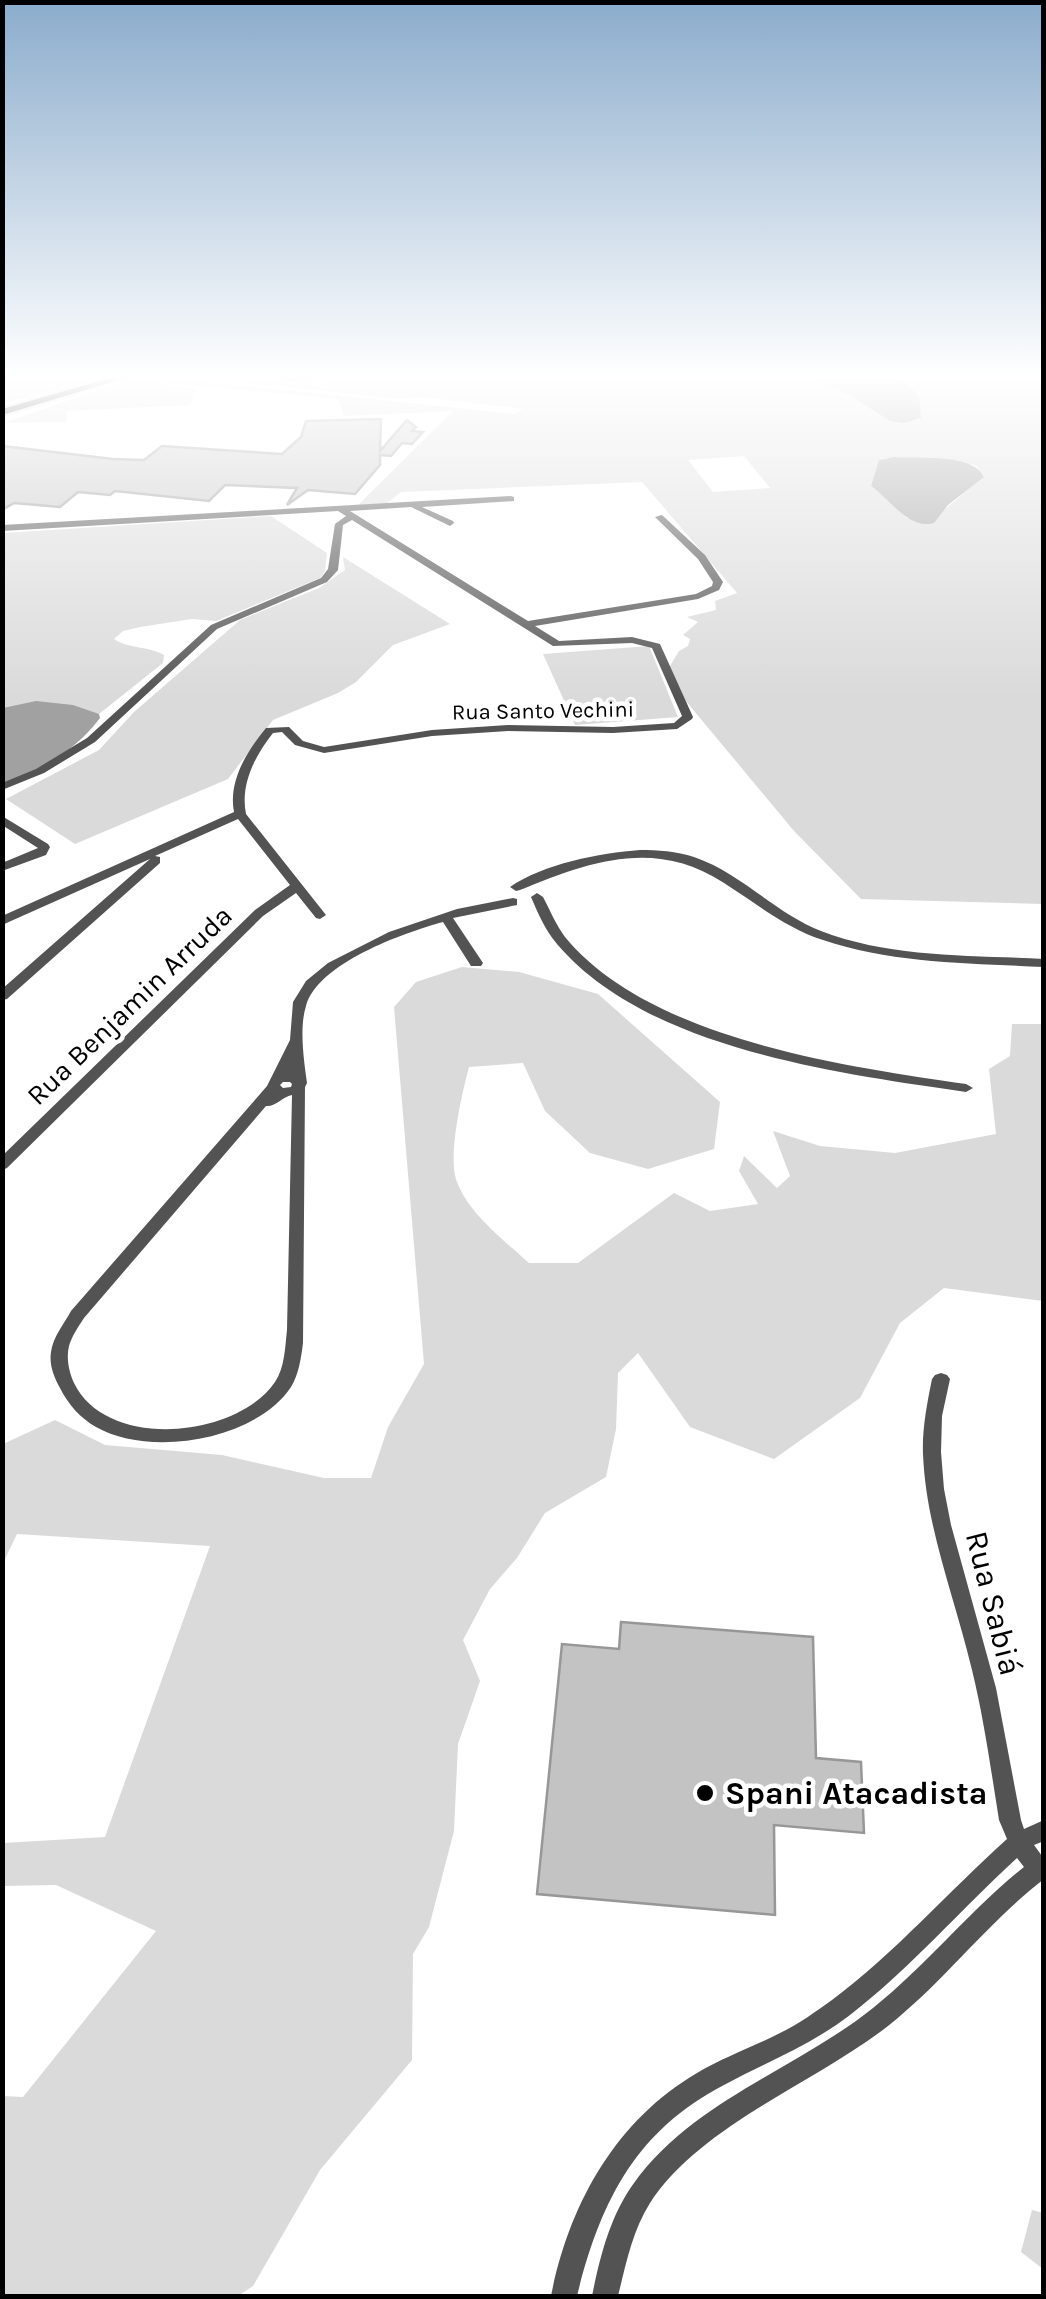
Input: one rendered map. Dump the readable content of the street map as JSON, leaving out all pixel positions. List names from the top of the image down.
{
  "streets": {
    "street": ["Rua Santo Vechini", "Rua Benjamin Arruda", "Rua Sabiá"]
  },
  "places": ["Spani Atacadista"]
}
